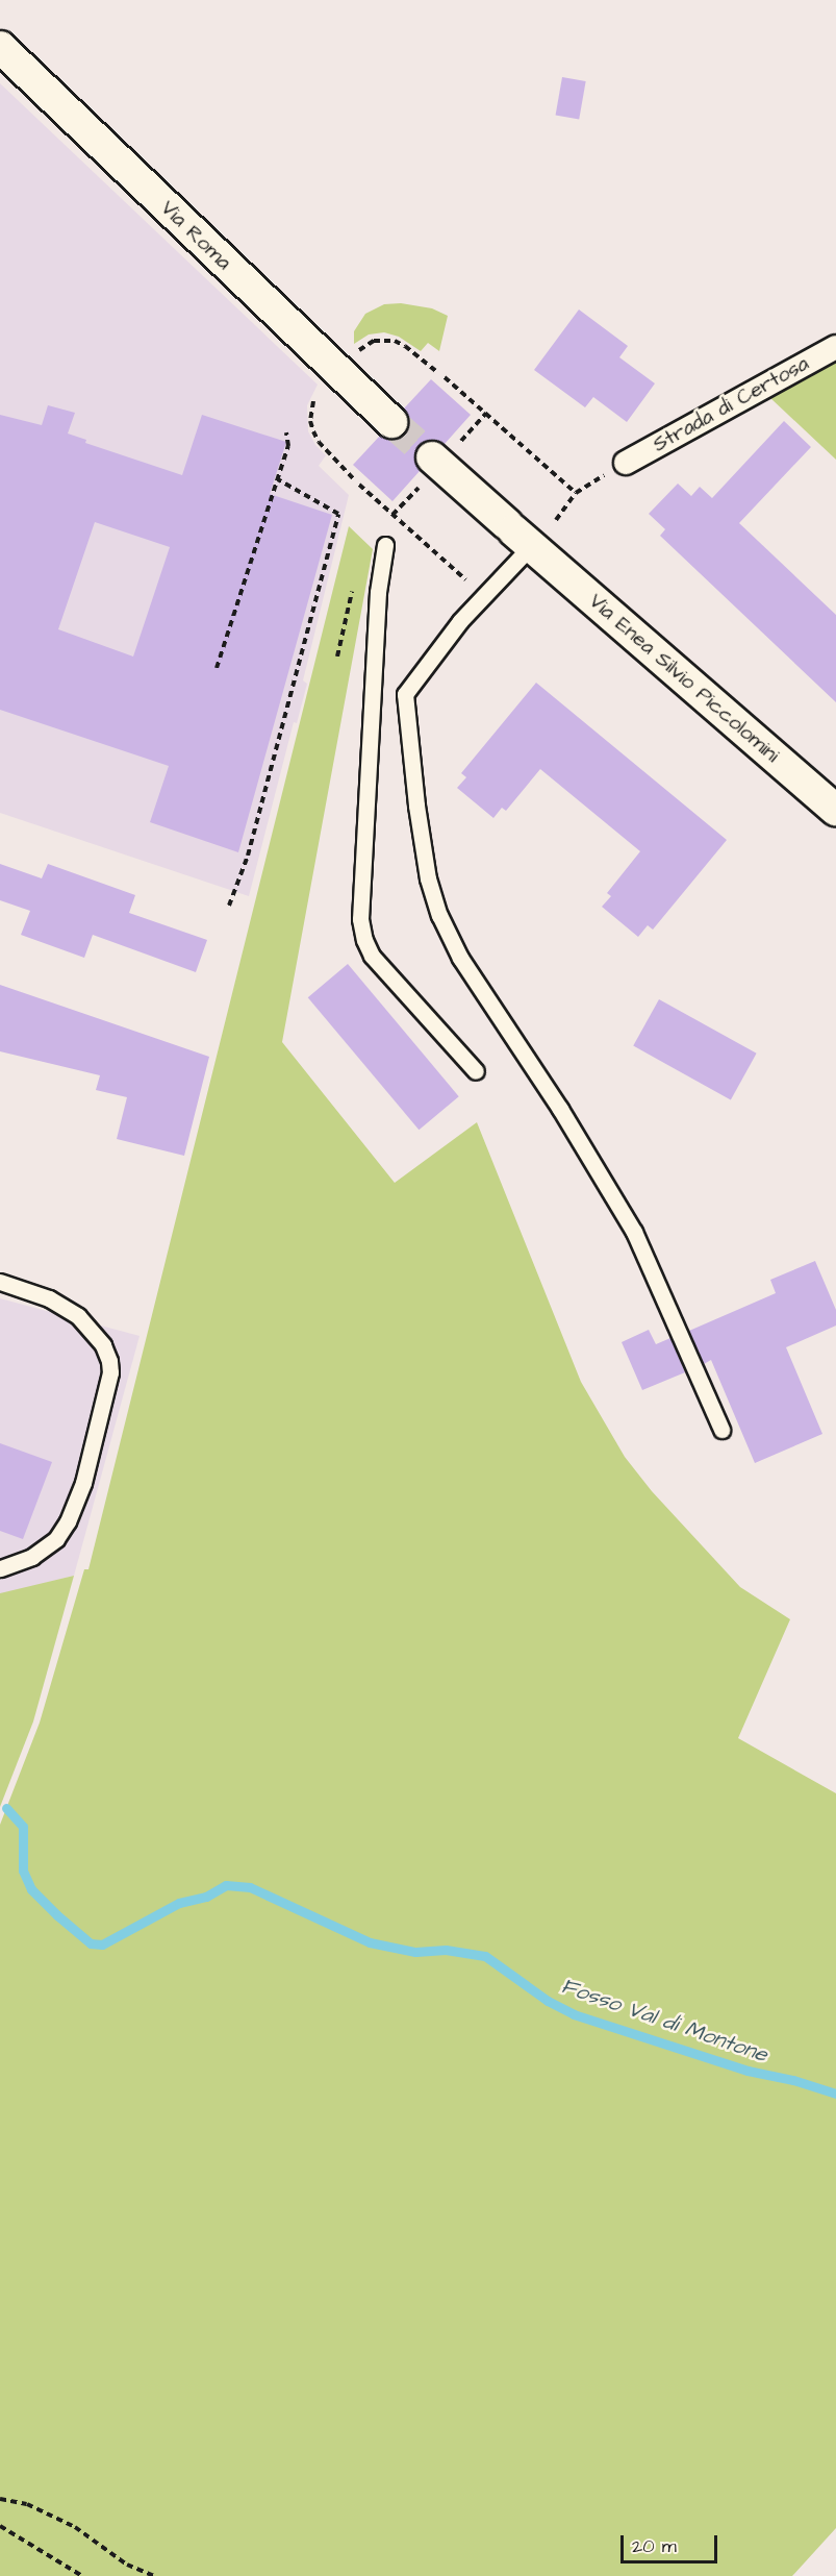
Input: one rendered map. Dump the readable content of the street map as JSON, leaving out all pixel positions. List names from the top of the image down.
{
  "streets": {
    "street": ["Via Roma", "Strada di Certosa", "Via Enea Silvio Piccolomini"]
  },
  "water": ["Fosso Val di Montone"],
  "scale_bar": "20 m"
}
